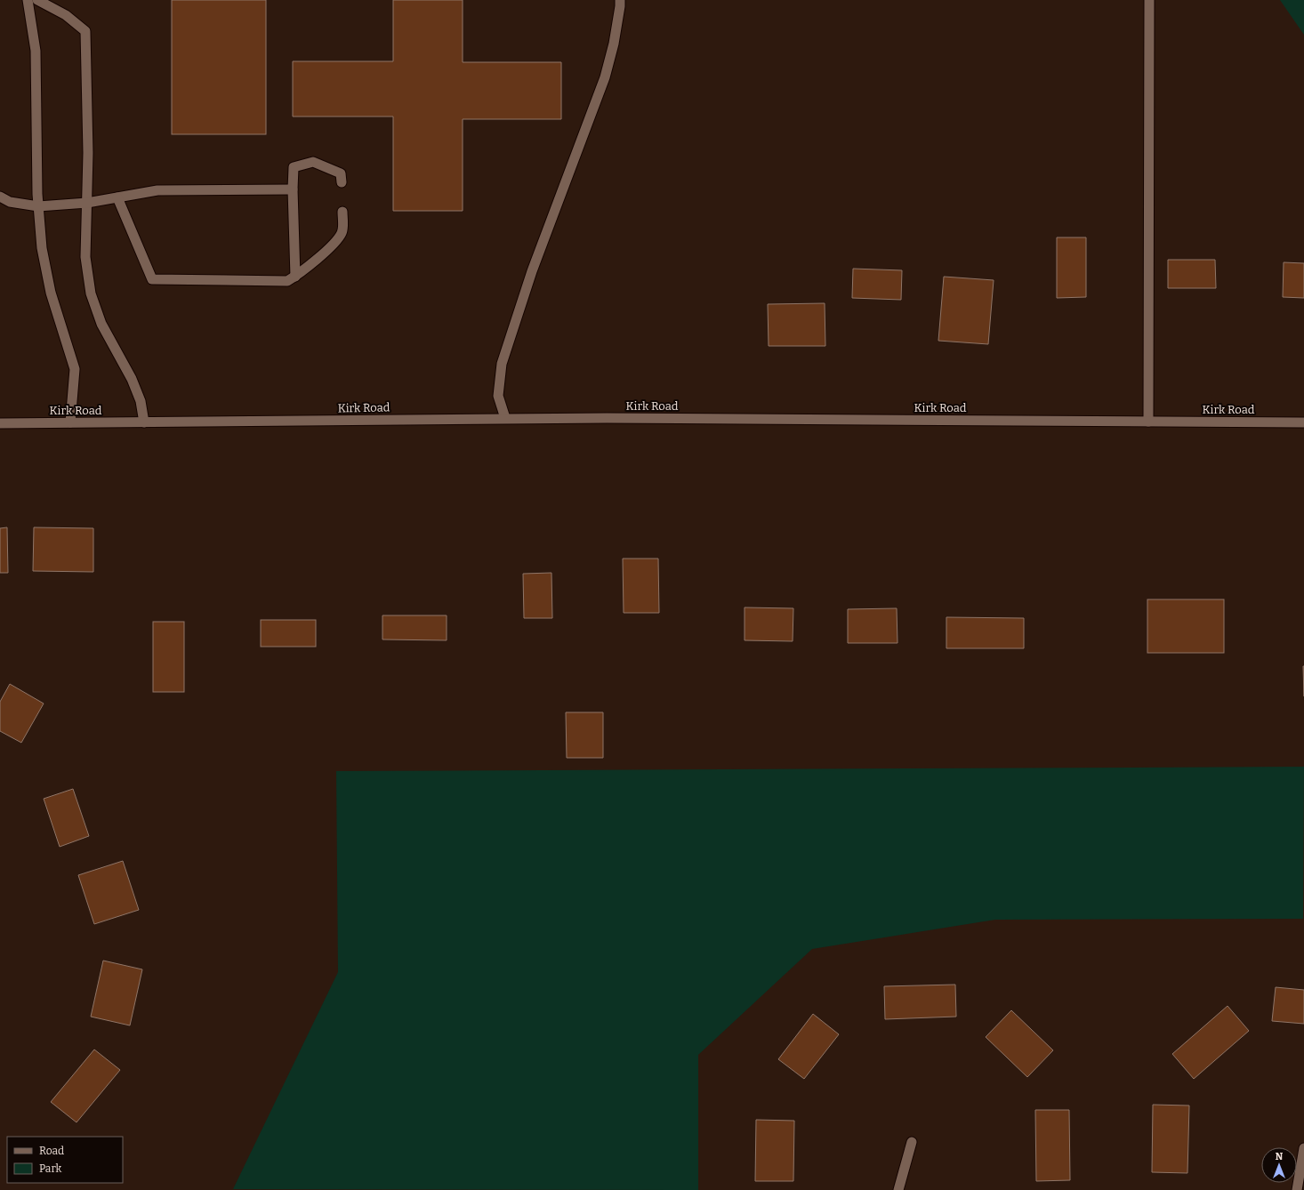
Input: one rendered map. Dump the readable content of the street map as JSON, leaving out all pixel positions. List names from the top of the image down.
{
  "streets": {
    "street": ["Kirk Road"]
  },
  "legend": ["Road", "Park"],
  "north": "top"
}
